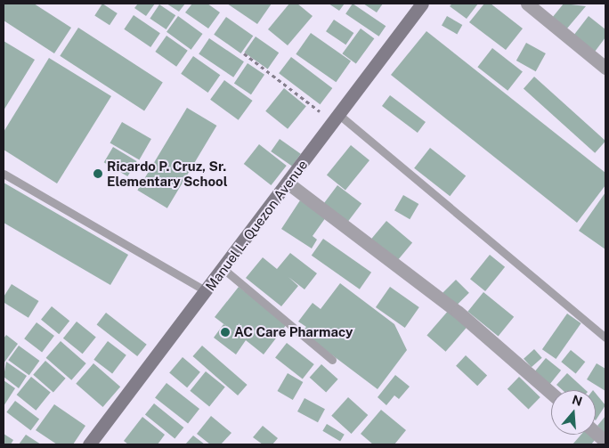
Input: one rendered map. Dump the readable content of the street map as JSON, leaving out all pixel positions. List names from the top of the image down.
{
  "streets": {
    "main road": ["Manuel L. Quezon Avenue"]
  },
  "places": ["Ricardo P. Cruz, Sr. Elementary School", "AC Care Pharmacy"],
  "north": "top"
}
